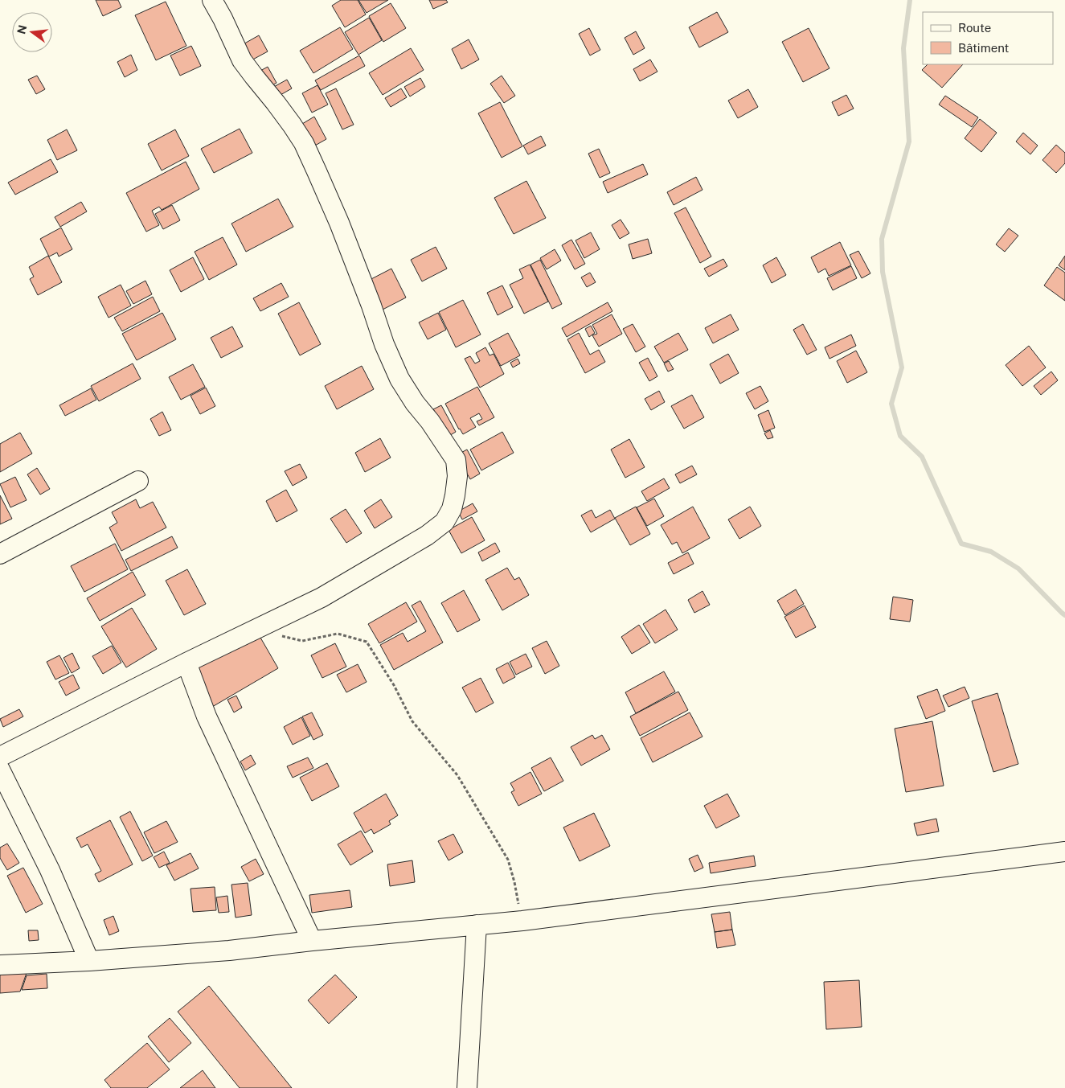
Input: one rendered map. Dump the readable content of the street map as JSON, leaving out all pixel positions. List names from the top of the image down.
{
  "legend": ["Route", "Bâtiment"],
  "north": "left"
}
